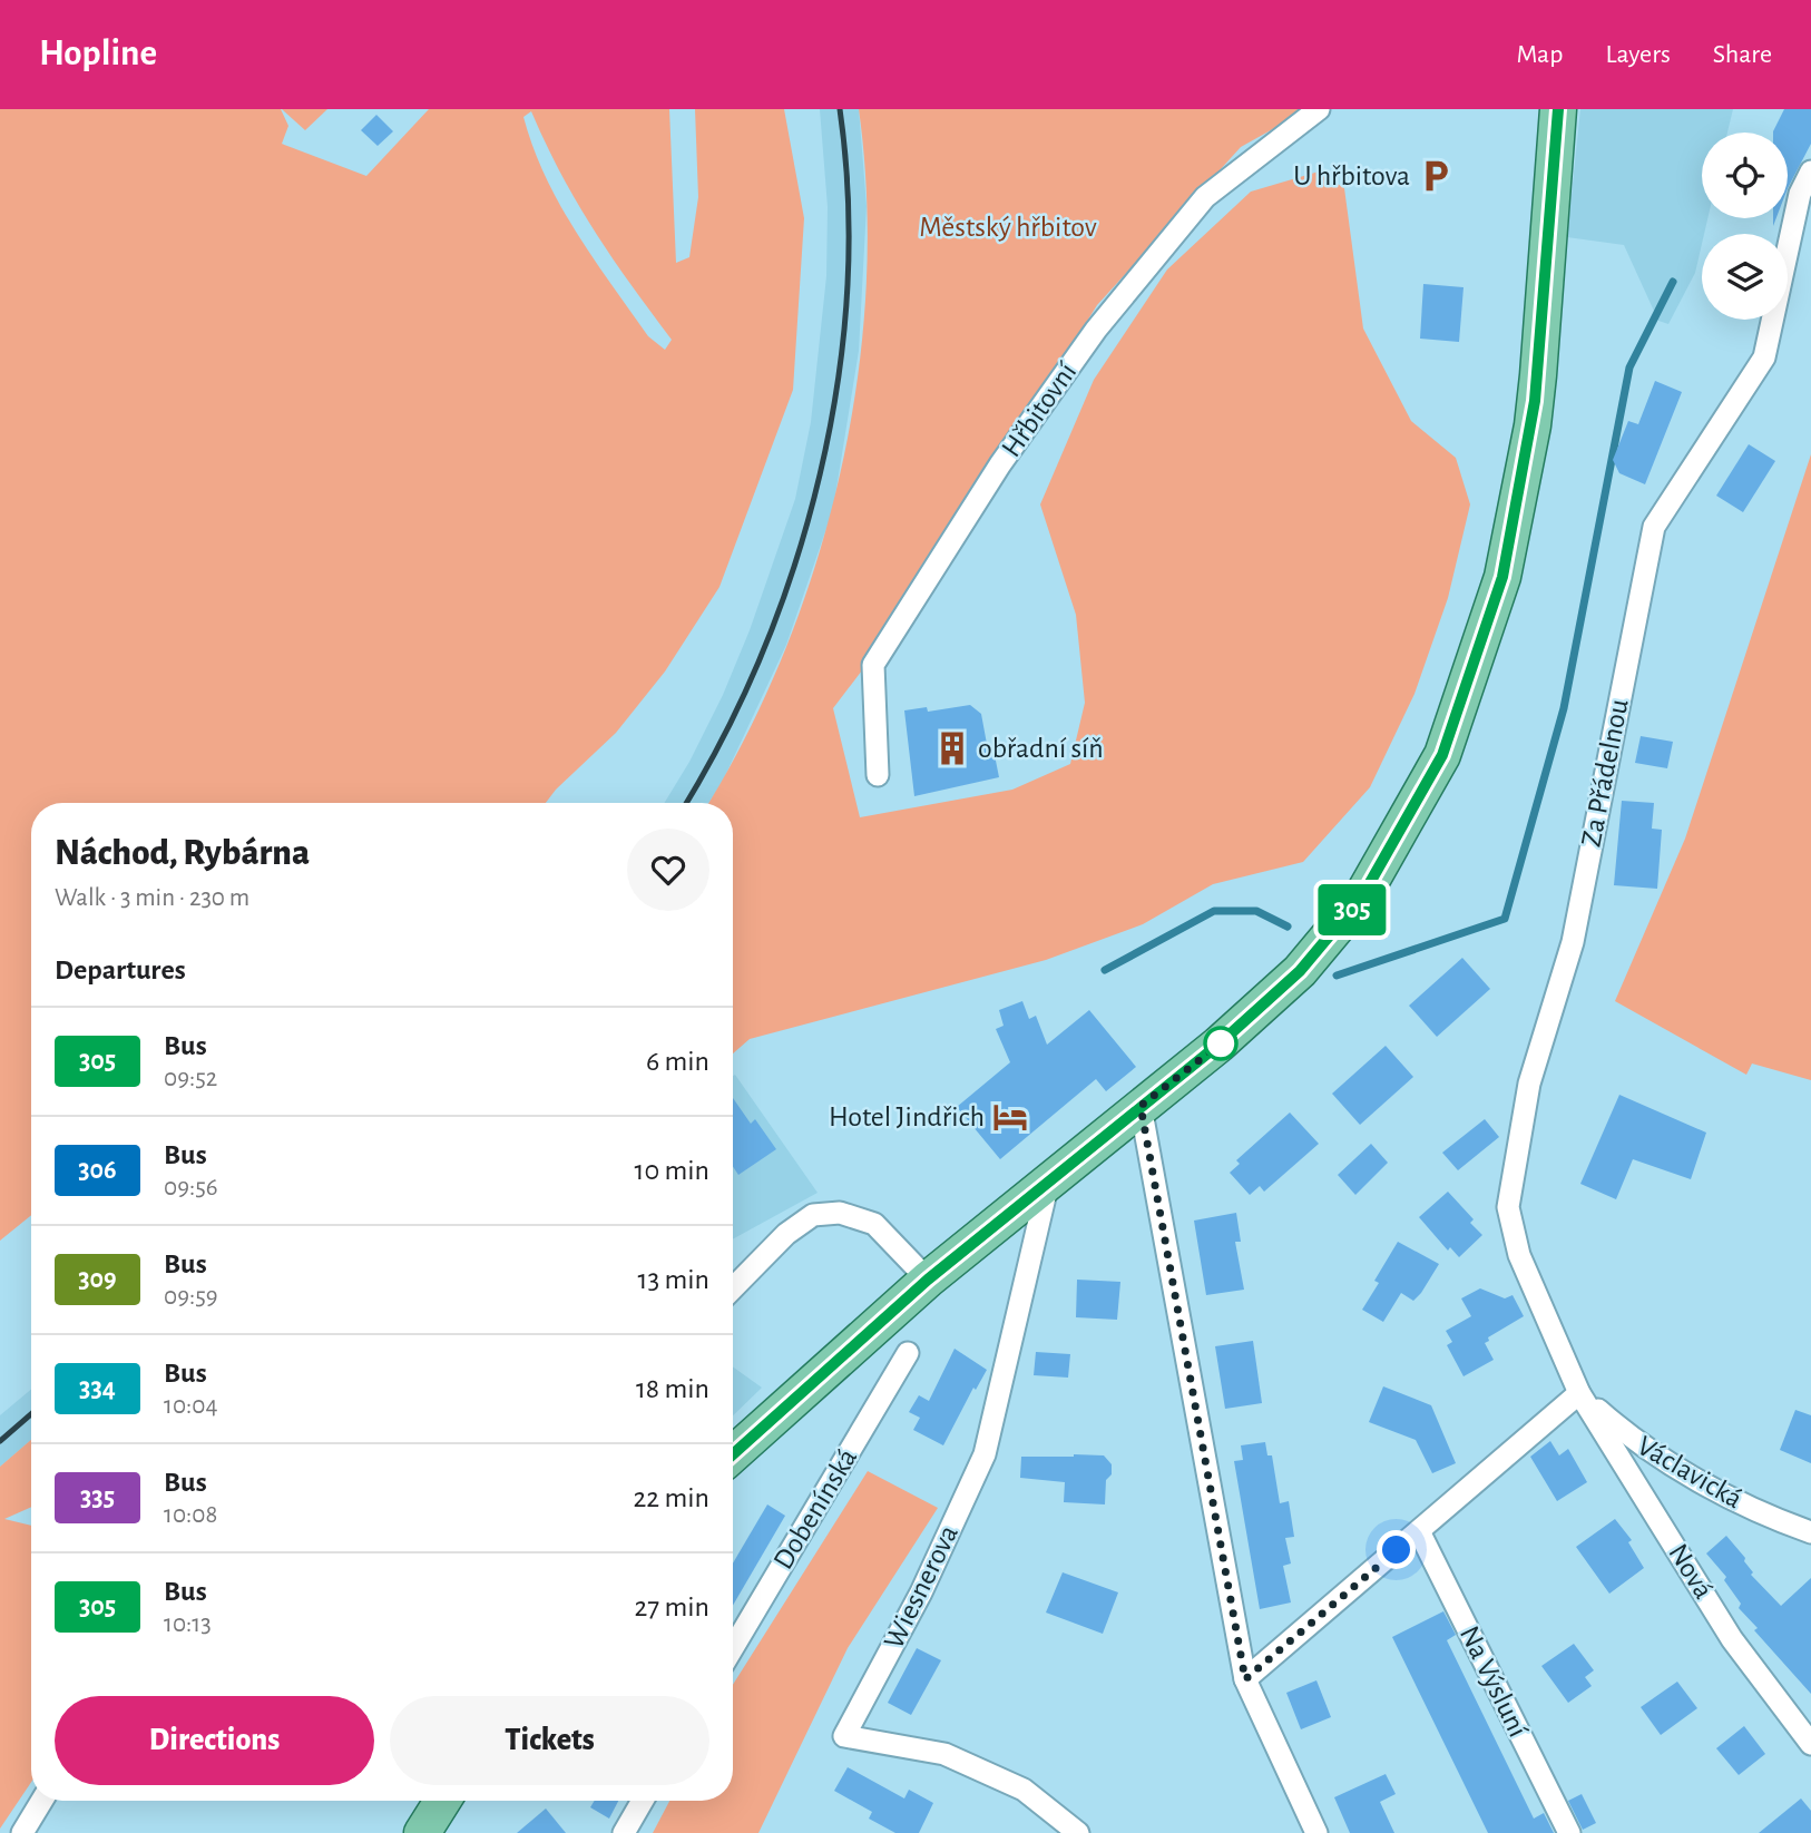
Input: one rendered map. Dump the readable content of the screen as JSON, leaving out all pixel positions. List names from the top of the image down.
{
  "streets": {
    "street": [
      "Hřbitovní",
      "Za Přádelnou",
      "Václavická",
      "Dobenínská",
      "Nová",
      "Wiesnerova",
      "Na Výsluní"
    ]
  },
  "crossings": [
    ["Za Přádelnou", "Václavická"],
    ["Za Přádelnou", "Nová"],
    ["Václavická", "Nová"]
  ],
  "parks": ["Městský hřbitov"],
  "places": {
    "parking": ["U hřbitova"],
    "building": ["obřadní síň"],
    "hotel": ["Hotel Jindřich"]
  },
  "lines": ["bus line 305"],
  "page": {
    "header": "Hopline",
    "nav": ["Map", "Layers", "Share"],
    "on_map": "305",
    "heading": [
      ["Náchod, Rybárna", "Walk · 3 min · 230 m"],
      "Departures"
    ],
    "list": [
      {
        "mark": "305",
        "name": "Bus",
        "note": "09:52",
        "value": "6 min"
      },
      {
        "mark": "306",
        "name": "Bus",
        "note": "09:56",
        "value": "10 min"
      },
      {
        "mark": "309",
        "name": "Bus",
        "note": "09:59",
        "value": "13 min"
      },
      {
        "mark": "334",
        "name": "Bus",
        "note": "10:04",
        "value": "18 min"
      },
      {
        "mark": "335",
        "name": "Bus",
        "note": "10:08",
        "value": "22 min"
      },
      {
        "mark": "305",
        "name": "Bus",
        "note": "10:13",
        "value": "27 min"
      }
    ],
    "buttons": ["Directions", "Tickets"]
  }
}
